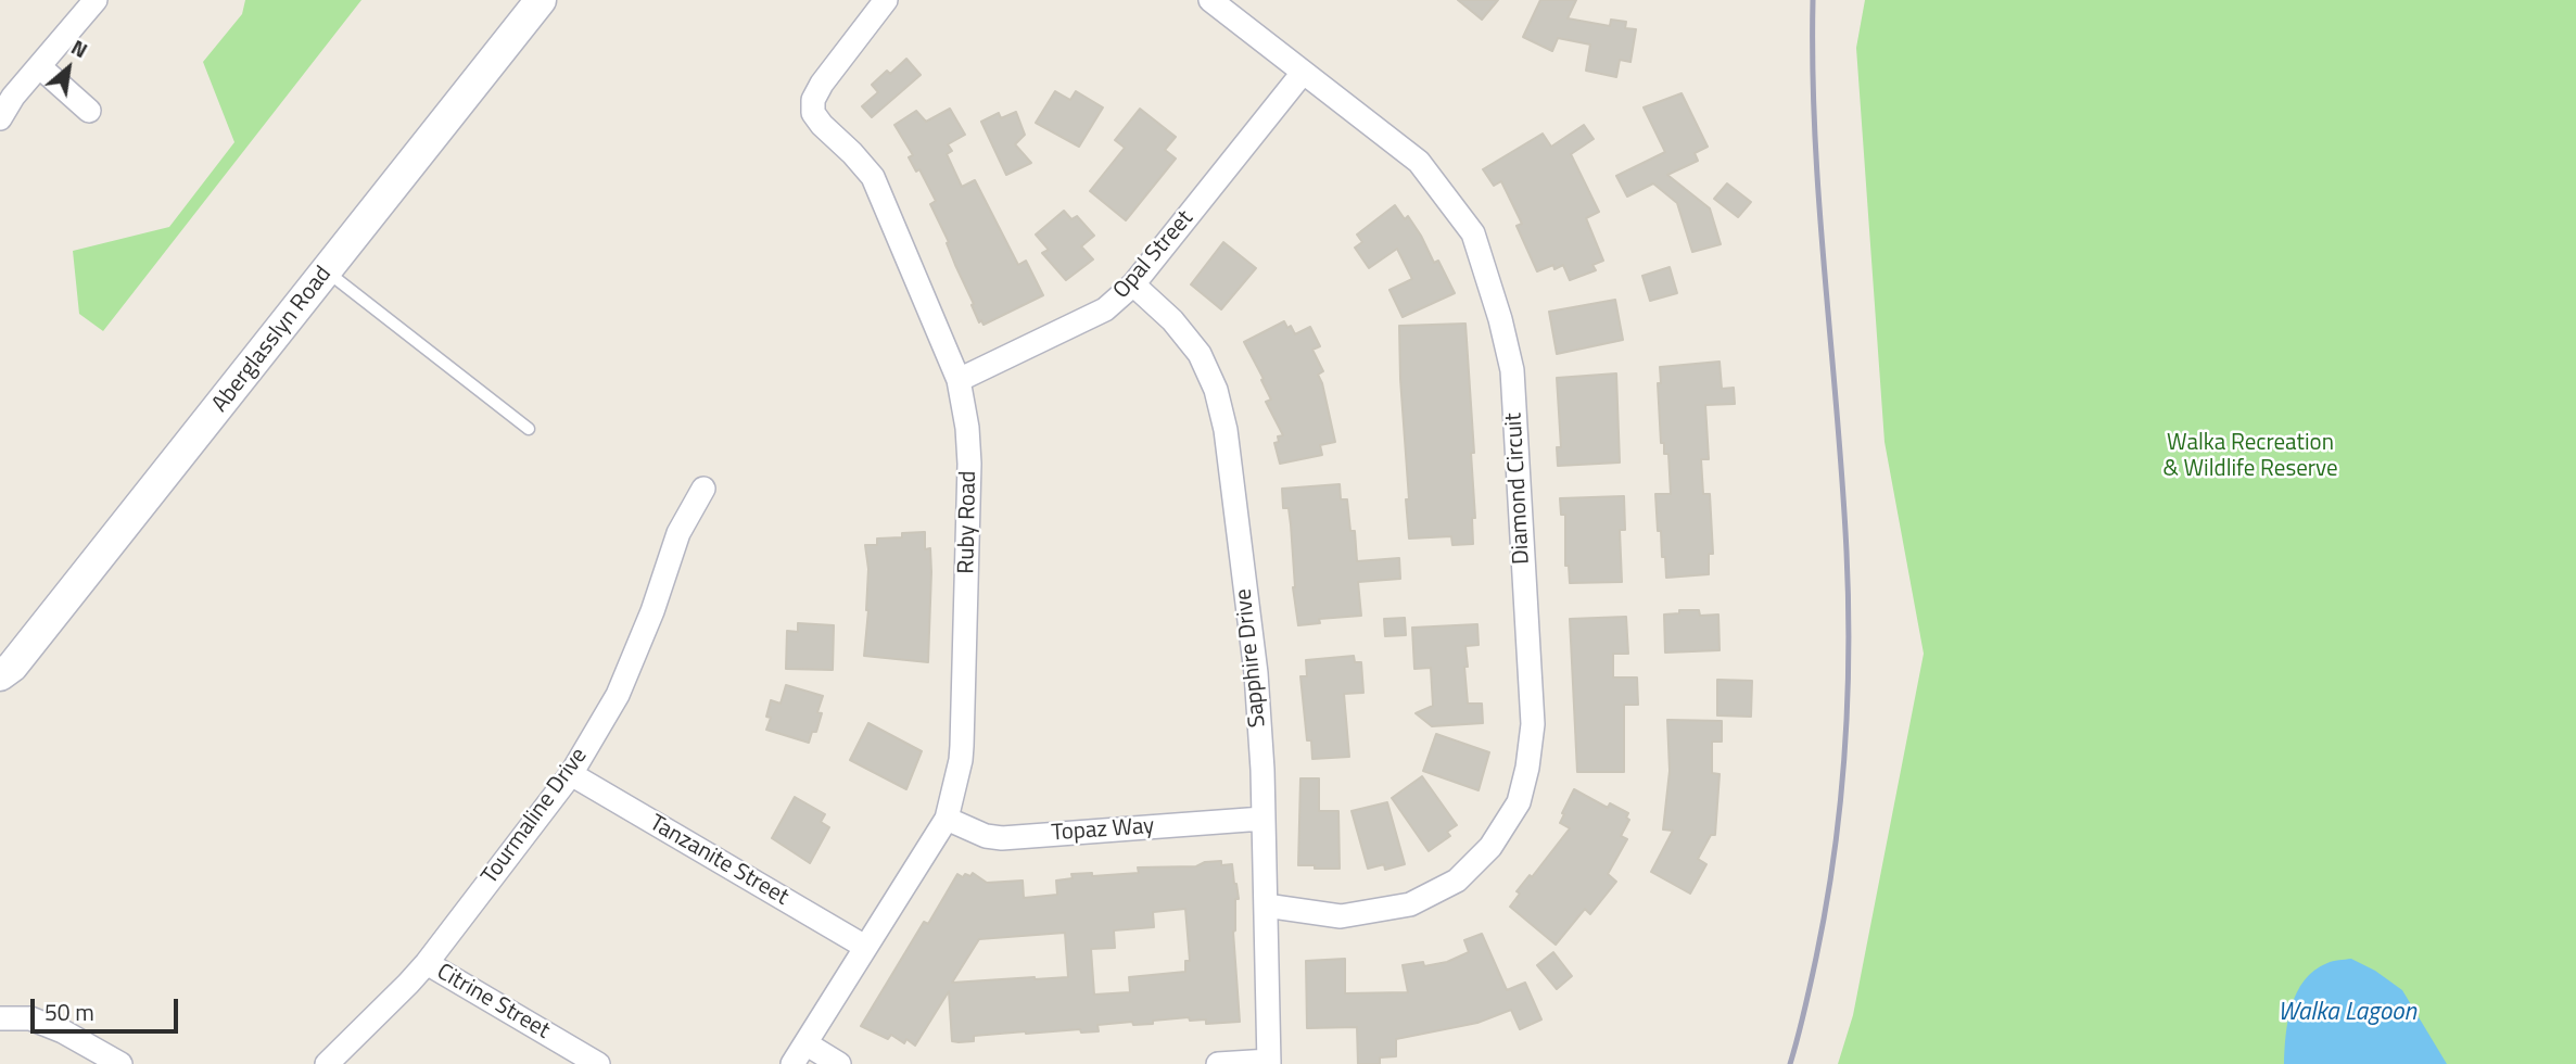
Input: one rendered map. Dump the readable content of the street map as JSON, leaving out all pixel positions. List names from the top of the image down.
{
  "streets": {
    "main road": ["Aberglasslyn Road"],
    "street": [
      "Opal Street",
      "Diamond Circuit",
      "Ruby Road",
      "Sapphire Drive",
      "Tourmaline Drive",
      "Topaz Way",
      "Tanzanite Street",
      "Citrine Street"
    ]
  },
  "crossings": [
    ["Opal Street", "Diamond Circuit"],
    ["Opal Street", "Ruby Road"],
    ["Opal Street", "Sapphire Drive"],
    ["Diamond Circuit", "Sapphire Drive"],
    ["Ruby Road", "Topaz Way"],
    ["Ruby Road", "Tanzanite Street"],
    ["Sapphire Drive", "Topaz Way"],
    ["Tourmaline Drive", "Tanzanite Street"],
    ["Tourmaline Drive", "Citrine Street"]
  ],
  "water": ["Walka Lagoon"],
  "parks": ["Walka Recreation & Wildlife Reserve"],
  "scale_bar": "50 m",
  "north": "top right"
}
